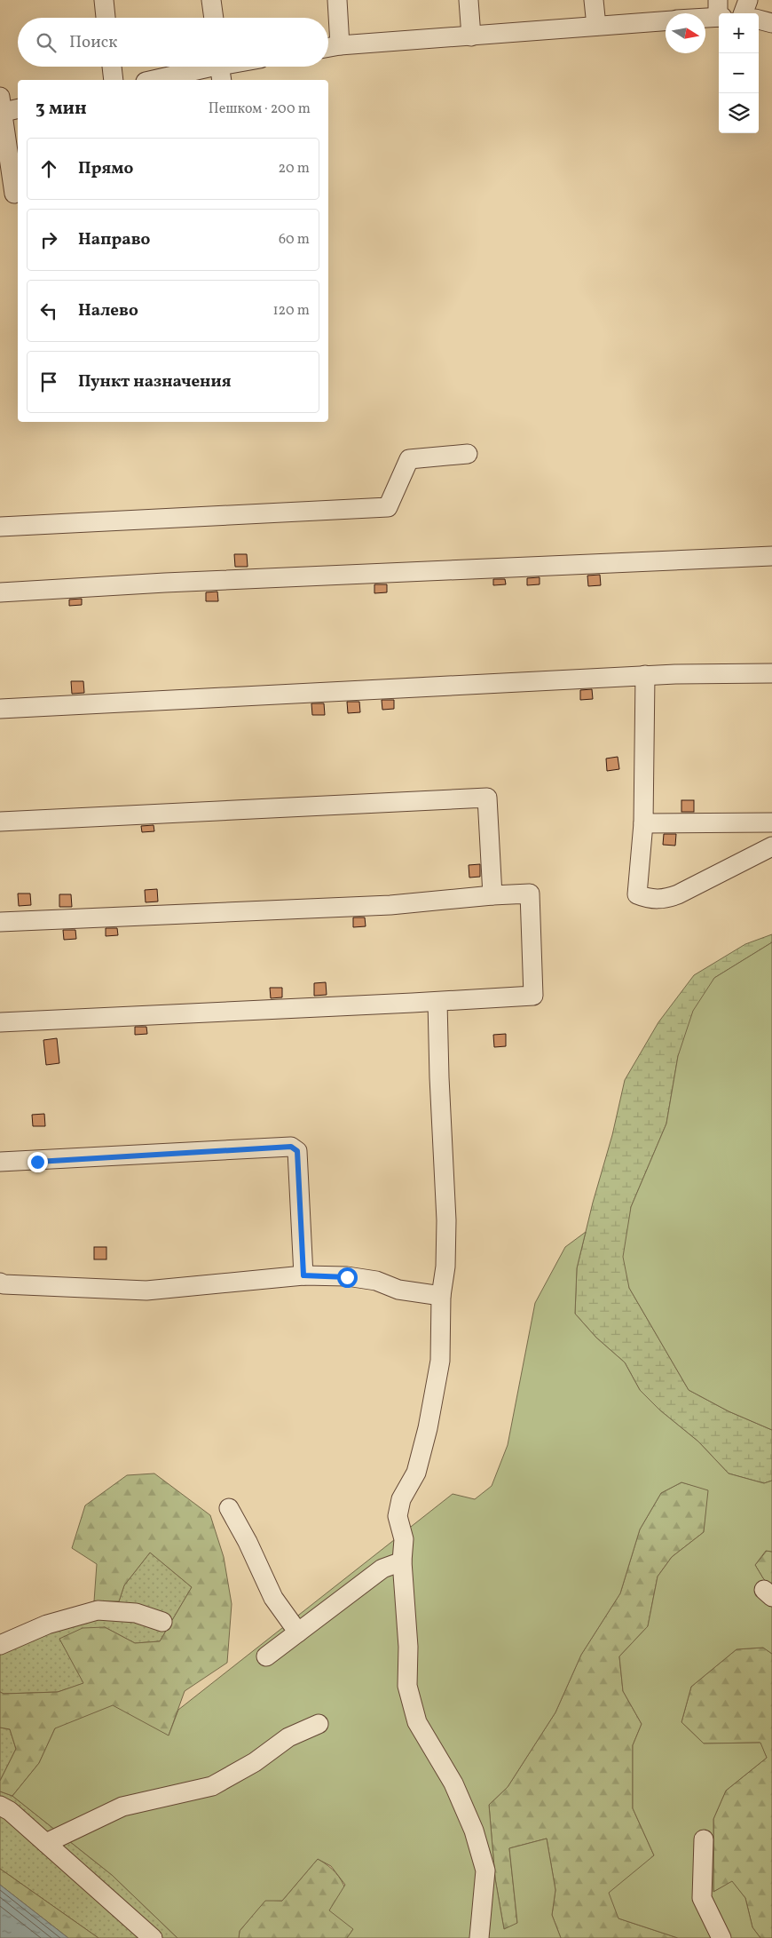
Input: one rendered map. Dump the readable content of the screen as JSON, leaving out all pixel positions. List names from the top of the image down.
{
  "north": "right",
  "page": {
    "map_buttons": ["+", "−"],
    "search": "Поиск",
    "heading": ["3 мин", "Пешком · 200 m"],
    "list": [
      ["Прямо", "20 m"],
      ["Направо", "60 m"],
      ["Налево", "120 m"],
      "Пункт назначения"
    ]
  }
}
